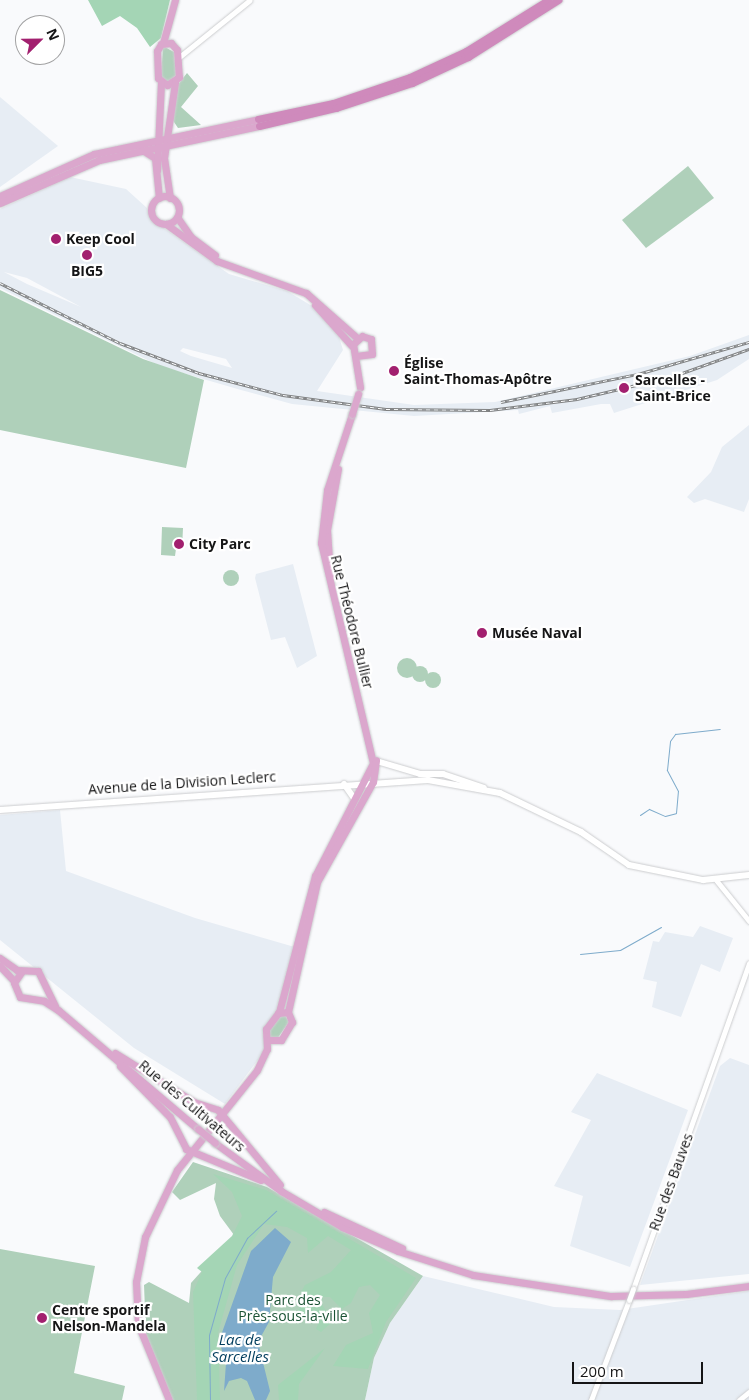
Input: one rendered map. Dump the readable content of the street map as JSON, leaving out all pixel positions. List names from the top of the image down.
{
  "streets": {
    "main road": ["Rue Théodore Bullier", "Avenue de la Division Leclerc", "Rue des Cultivateurs"],
    "street": ["Rue des Bauves"]
  },
  "water": ["Lac de Sarcelles"],
  "parks": ["Parc des Près-sous-la-ville"],
  "places": [
    "Keep Cool",
    "BIG5",
    "Église Saint-Thomas-Apôtre",
    "Sarcelles - Saint-Brice",
    "City Parc",
    "Musée Naval",
    "Centre sportif Nelson-Mandela"
  ],
  "scale_bar": "200 m",
  "north": "top right"
}
